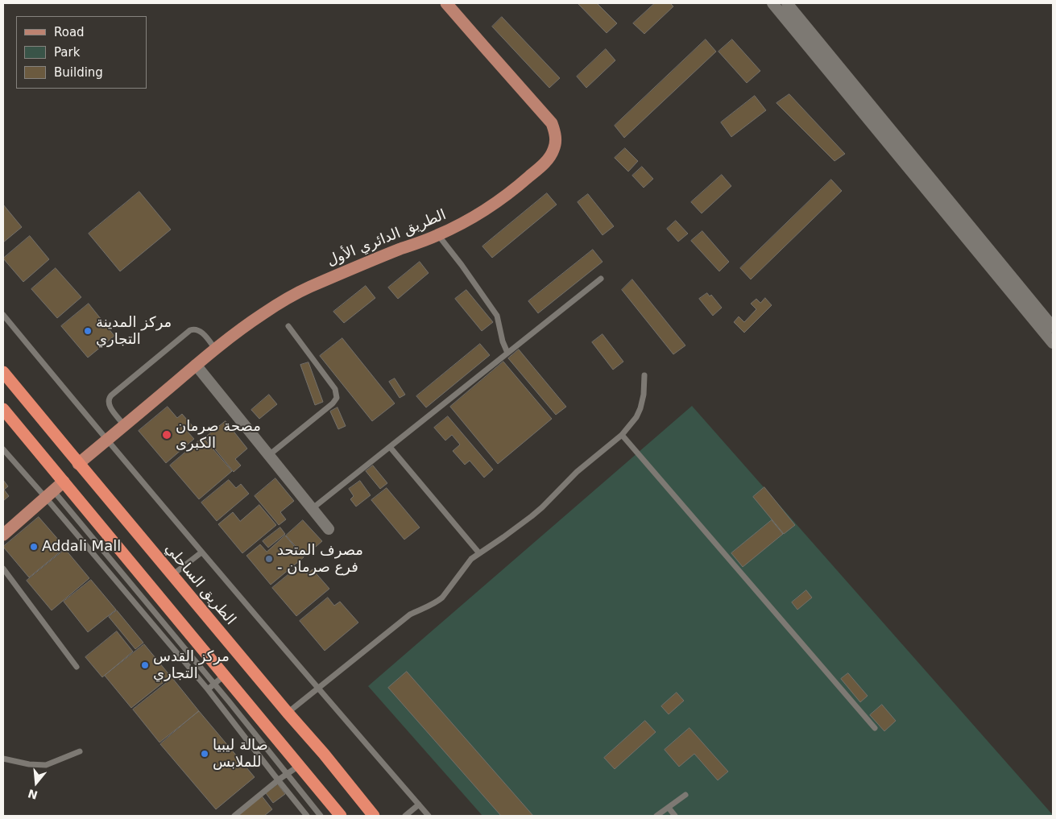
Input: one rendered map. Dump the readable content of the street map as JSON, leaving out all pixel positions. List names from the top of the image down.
{
  "streets": {
    "highway": ["الطريق الساحلي"],
    "main road": ["الطريق الدائري الأول"]
  },
  "crossings": [
    ["الطريق الدائري الأول", "الطريق الساحلي"]
  ],
  "places": [
    "مركز المدينة التجاري",
    "مصحة صرمان الكبرى",
    "Addali Mall",
    "مصرف المتحد - فرع صرمان",
    "مركز القدس التجاري",
    "صالة ليبيا للملابس"
  ],
  "legend": ["Road", "Park", "Building"],
  "north": "bottom"
}
